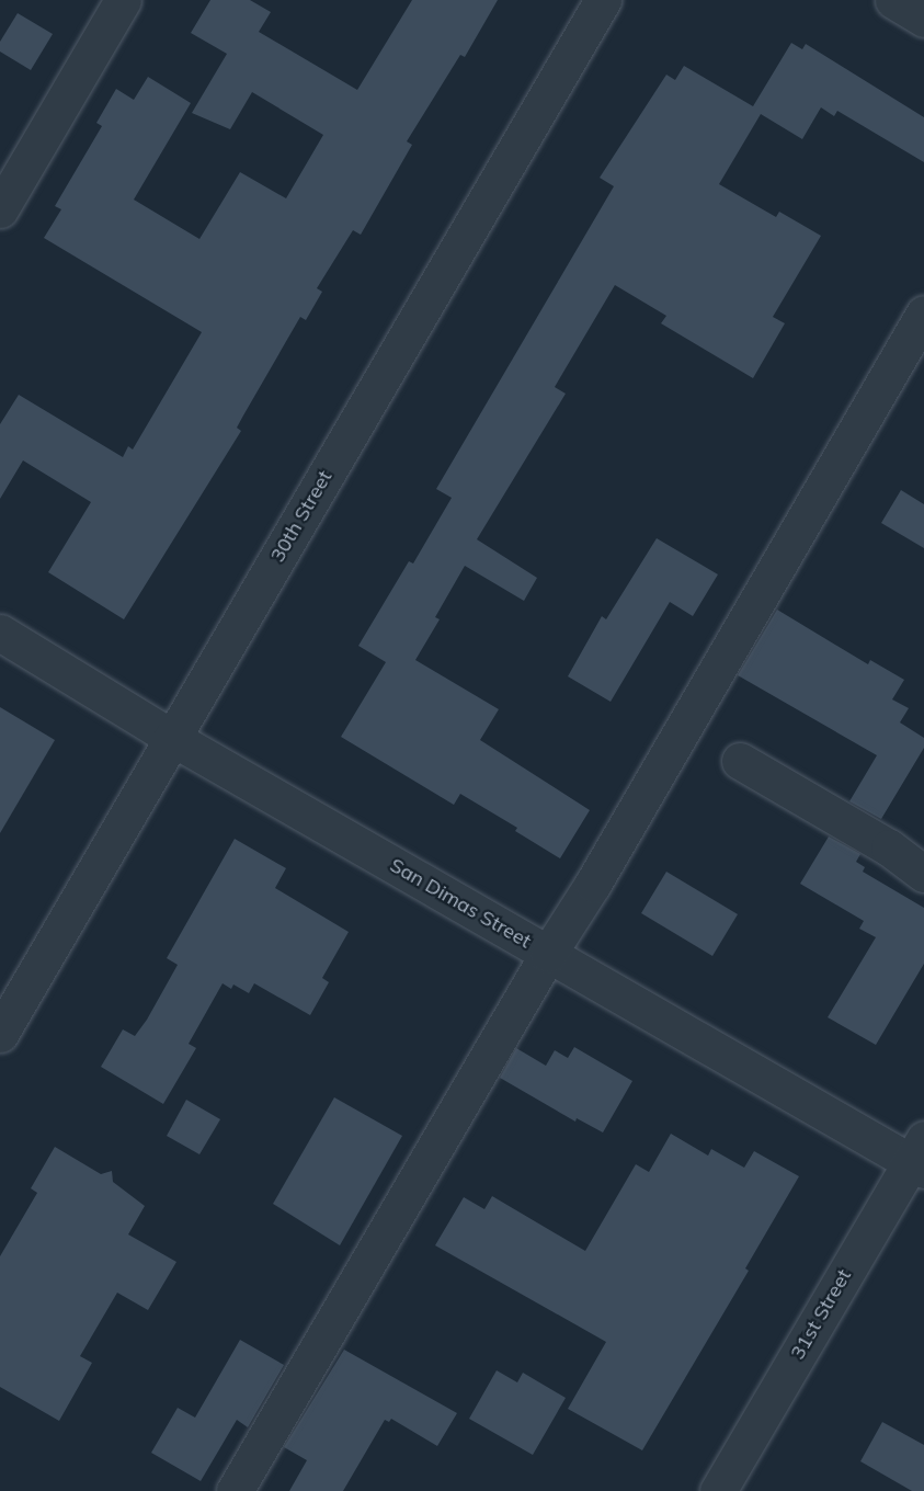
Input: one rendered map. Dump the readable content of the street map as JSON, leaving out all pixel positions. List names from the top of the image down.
{
  "streets": {
    "street": ["30th Street", "San Dimas Street", "31st Street"]
  },
  "crossings": [
    ["30th Street", "San Dimas Street"],
    ["San Dimas Street", "31st Street"]
  ]
}
